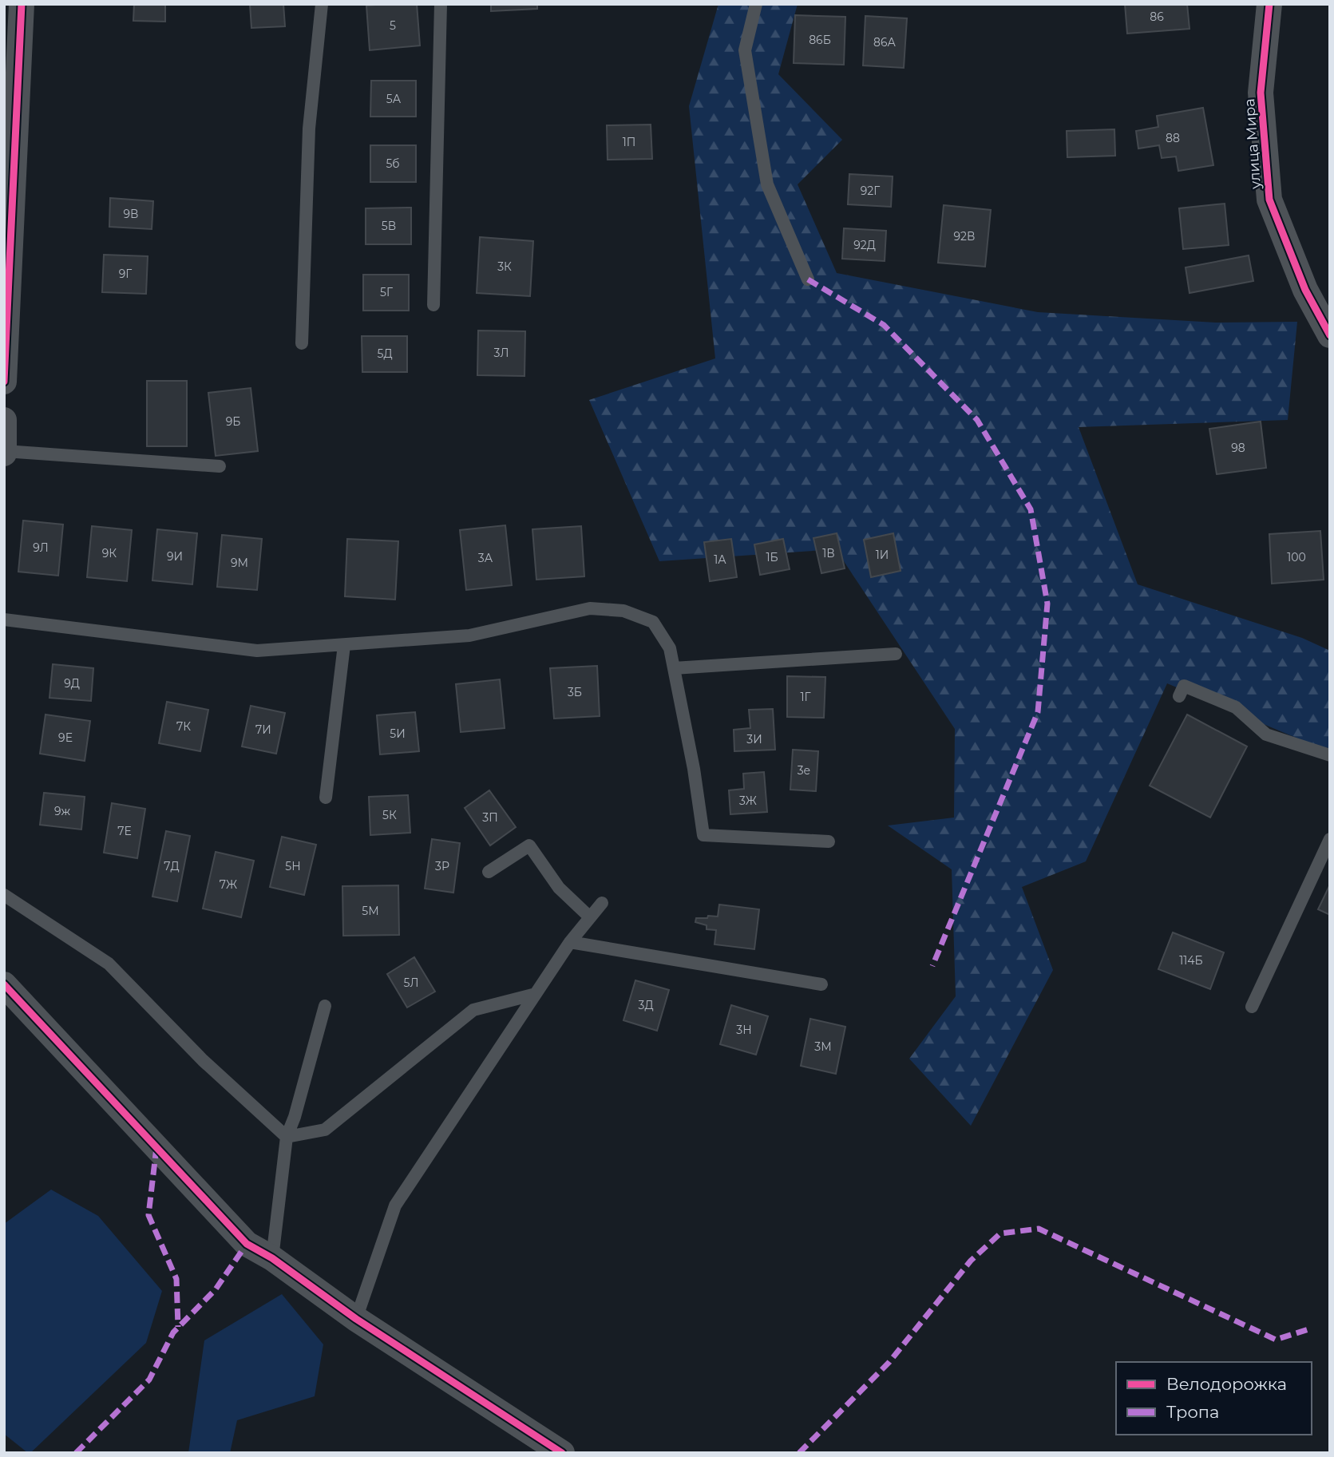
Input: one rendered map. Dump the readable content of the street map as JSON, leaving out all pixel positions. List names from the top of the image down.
{
  "streets": {
    "street": ["улица Мира"]
  },
  "house_numbers": [
    "86",
    "5",
    "86Б",
    "86А",
    "5А",
    "88",
    "1П",
    "5б",
    "92Г",
    "9В",
    "5В",
    "92В",
    "92Д",
    "3К",
    "9Г",
    "5Г",
    "3Л",
    "5Д",
    "9Б",
    "98",
    "9Л",
    "9К",
    "1В",
    "1И",
    "9И",
    "1Б",
    "100",
    "3А",
    "1А",
    "9М",
    "9Д",
    "3Б",
    "1Г",
    "7К",
    "7И",
    "5И",
    "9Е",
    "3И",
    "3е",
    "3Ж",
    "9ж",
    "5К",
    "3П",
    "7Е",
    "7Д",
    "5Н",
    "3Р",
    "7Ж",
    "5М",
    "114Б",
    "5Л",
    "3Д",
    "3Н",
    "3М"
  ],
  "legend": ["Велодорожка", "Тропа"]
}
